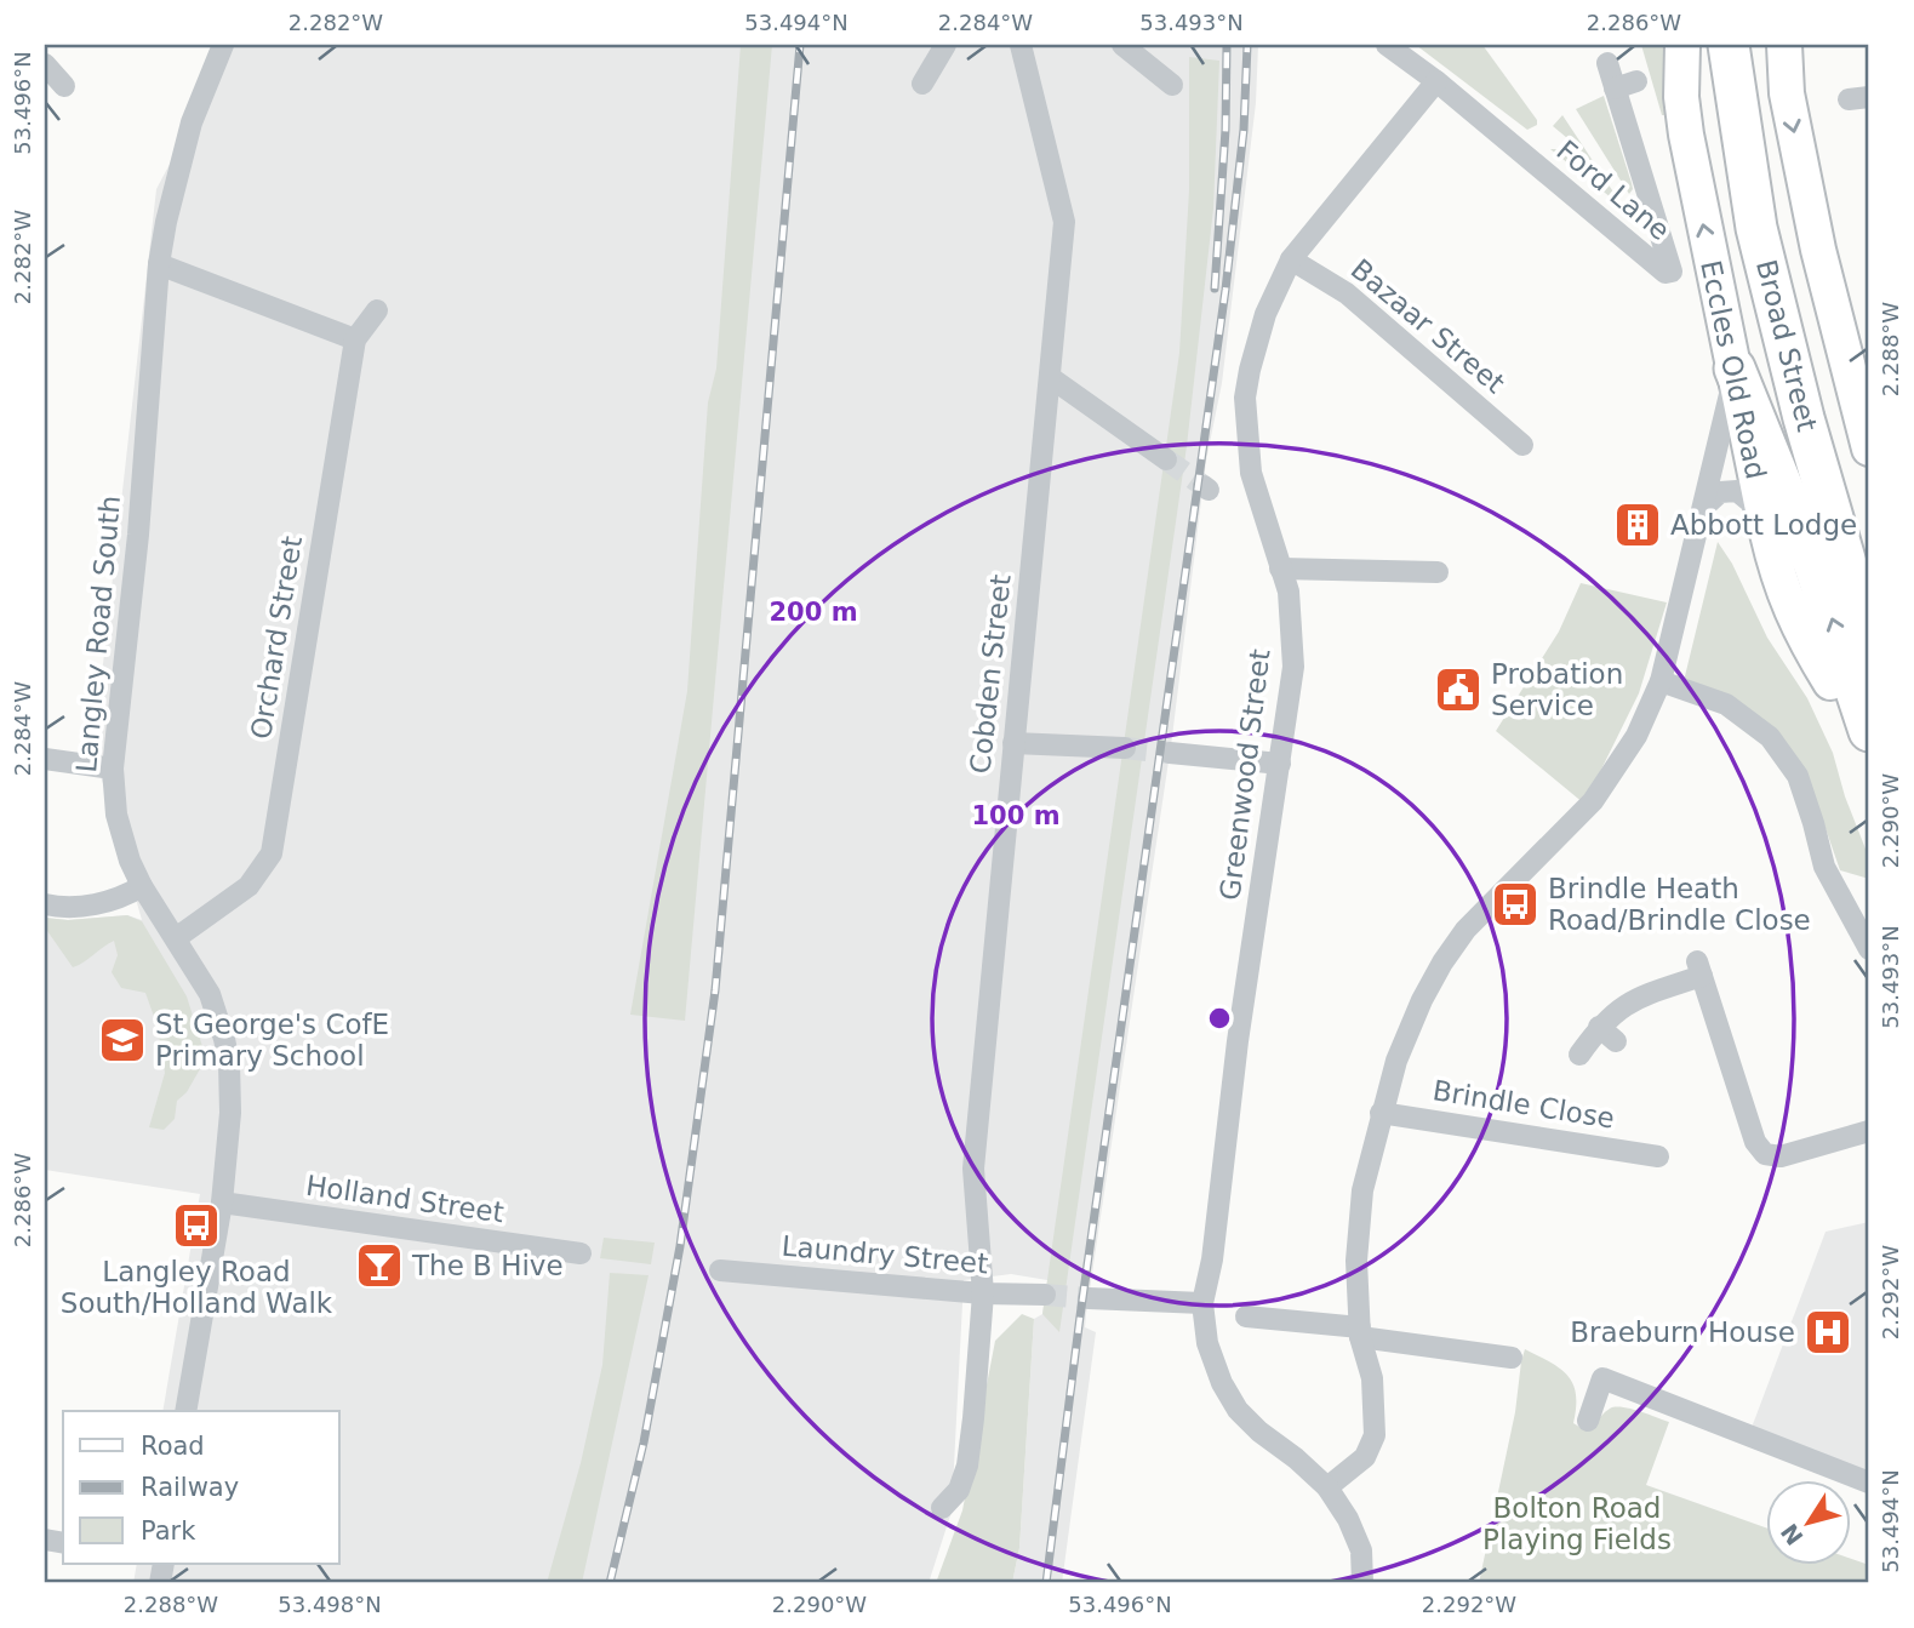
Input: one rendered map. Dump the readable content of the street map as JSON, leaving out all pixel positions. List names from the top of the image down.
{
  "streets": {
    "highway": ["Broad Street"],
    "main road": ["Eccles Old Road"],
    "street": [
      "Ford Lane",
      "Bazaar Street",
      "Langley Road South",
      "Orchard Street",
      "Cobden Street",
      "Greenwood Street",
      "Brindle Close",
      "Holland Street",
      "Laundry Street"
    ]
  },
  "crossings": [
    ["Ford Lane", "Greenwood Street"],
    ["Bazaar Street", "Greenwood Street"],
    ["Langley Road South", "Orchard Street"],
    ["Langley Road South", "Holland Street"],
    ["Cobden Street", "Laundry Street"]
  ],
  "parks": ["Bolton Road Playing Fields"],
  "places": {
    "building": ["Abbott Lodge"],
    "public building": ["Probation Service"],
    "bus stop": ["Brindle Heath Road/Brindle Close", "Langley Road South/Holland Walk"],
    "school or university": ["St George's CofE Primary School"],
    "bar": ["The B Hive"],
    "hospital": ["Braeburn House"]
  },
  "legend": ["Road", "Railway", "Park"],
  "north": "bottom left",
  "coordinates": [
    "2.282°W",
    "53.494°N",
    "2.284°W",
    "53.493°N",
    "2.286°W",
    "53.496°N",
    "2.288°W",
    "2.290°W",
    "2.292°W",
    "53.498°N"
  ],
  "rings": ["200 m", "100 m"]
}
